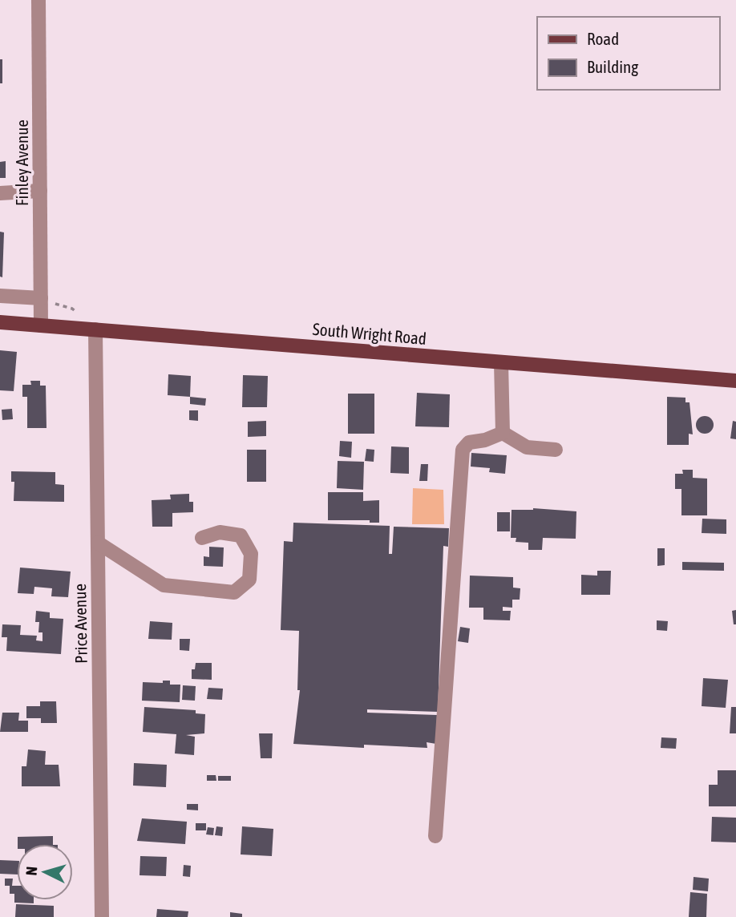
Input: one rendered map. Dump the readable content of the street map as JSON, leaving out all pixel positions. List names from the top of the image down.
{
  "streets": {
    "main road": ["South Wright Road"],
    "street": ["Finley Avenue", "Price Avenue"]
  },
  "crossings": [
    ["Finley Avenue", "South Wright Road"],
    ["South Wright Road", "Price Avenue"]
  ],
  "legend": ["Road", "Building"],
  "north": "left"
}
